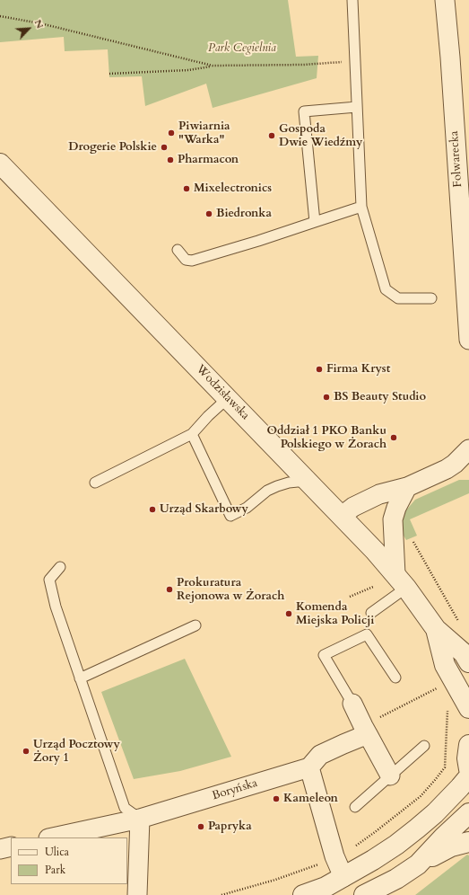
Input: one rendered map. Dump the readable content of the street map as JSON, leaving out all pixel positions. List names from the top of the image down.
{
  "streets": {
    "street": ["Folwarecka", "Wodzisławska", "Boryńska"]
  },
  "parks": ["Park Cegielnia"],
  "places": [
    "Piwiarnia \"Warka\"",
    "Gospoda Dwie Wiedźmy",
    "Drogerie Polskie",
    "Pharmacon",
    "Mixelectronics",
    "Biedronka",
    "Firma Kryst",
    "BS Beauty Studio",
    "Oddział 1 PKO Banku Polskiego w Żorach",
    "Urząd Skarbowy",
    "Prokuratura Rejonowa w Żorach",
    "Komenda Miejska Policji",
    "Urząd Pocztowy Żory 1",
    "Kameleon",
    "Papryka"
  ],
  "legend": ["Ulica", "Park"],
  "north": "top right"
}
